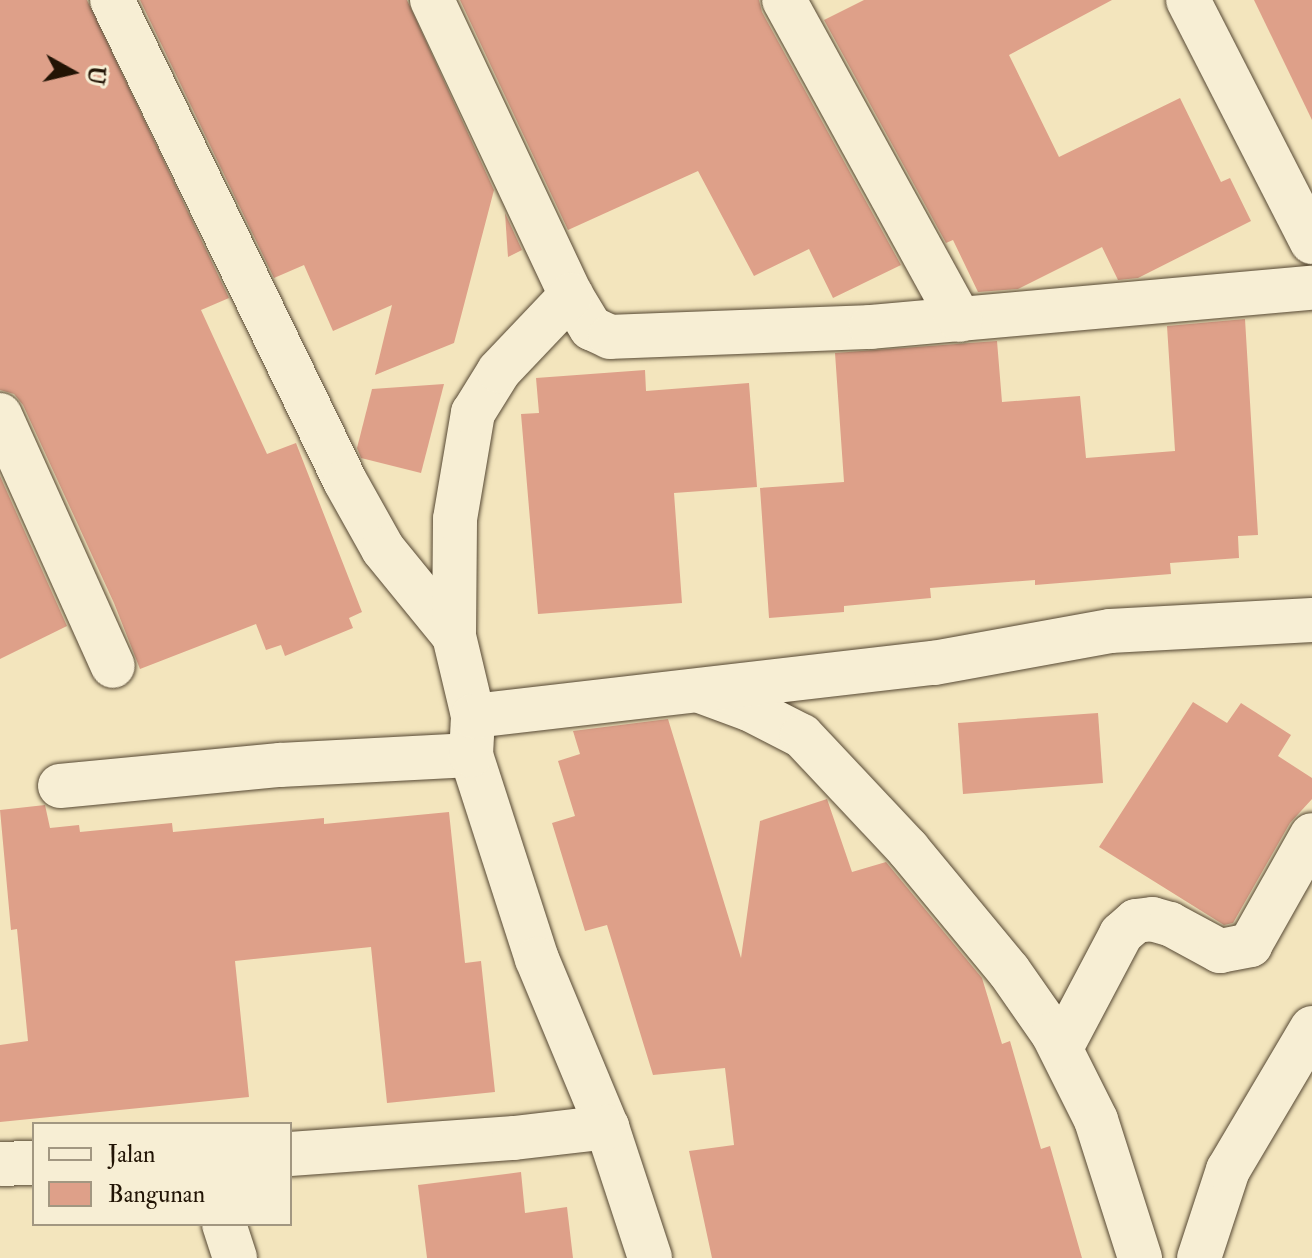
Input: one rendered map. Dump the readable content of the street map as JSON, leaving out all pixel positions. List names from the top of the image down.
{
  "legend": ["Jalan", "Bangunan"],
  "north": "right"
}
